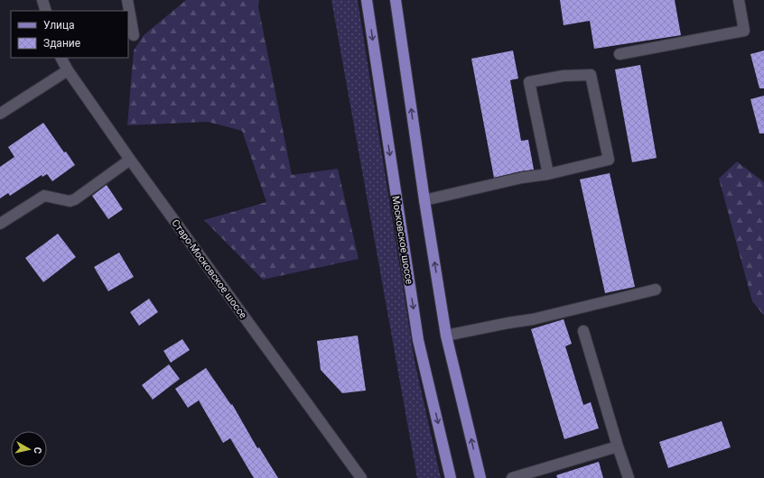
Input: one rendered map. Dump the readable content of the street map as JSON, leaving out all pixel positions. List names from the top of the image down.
{
  "streets": {
    "main road": ["Московское шоссе"],
    "street": ["Старо-Московское шоссе"]
  },
  "legend": ["Улица", "Здание"],
  "north": "right"
}
